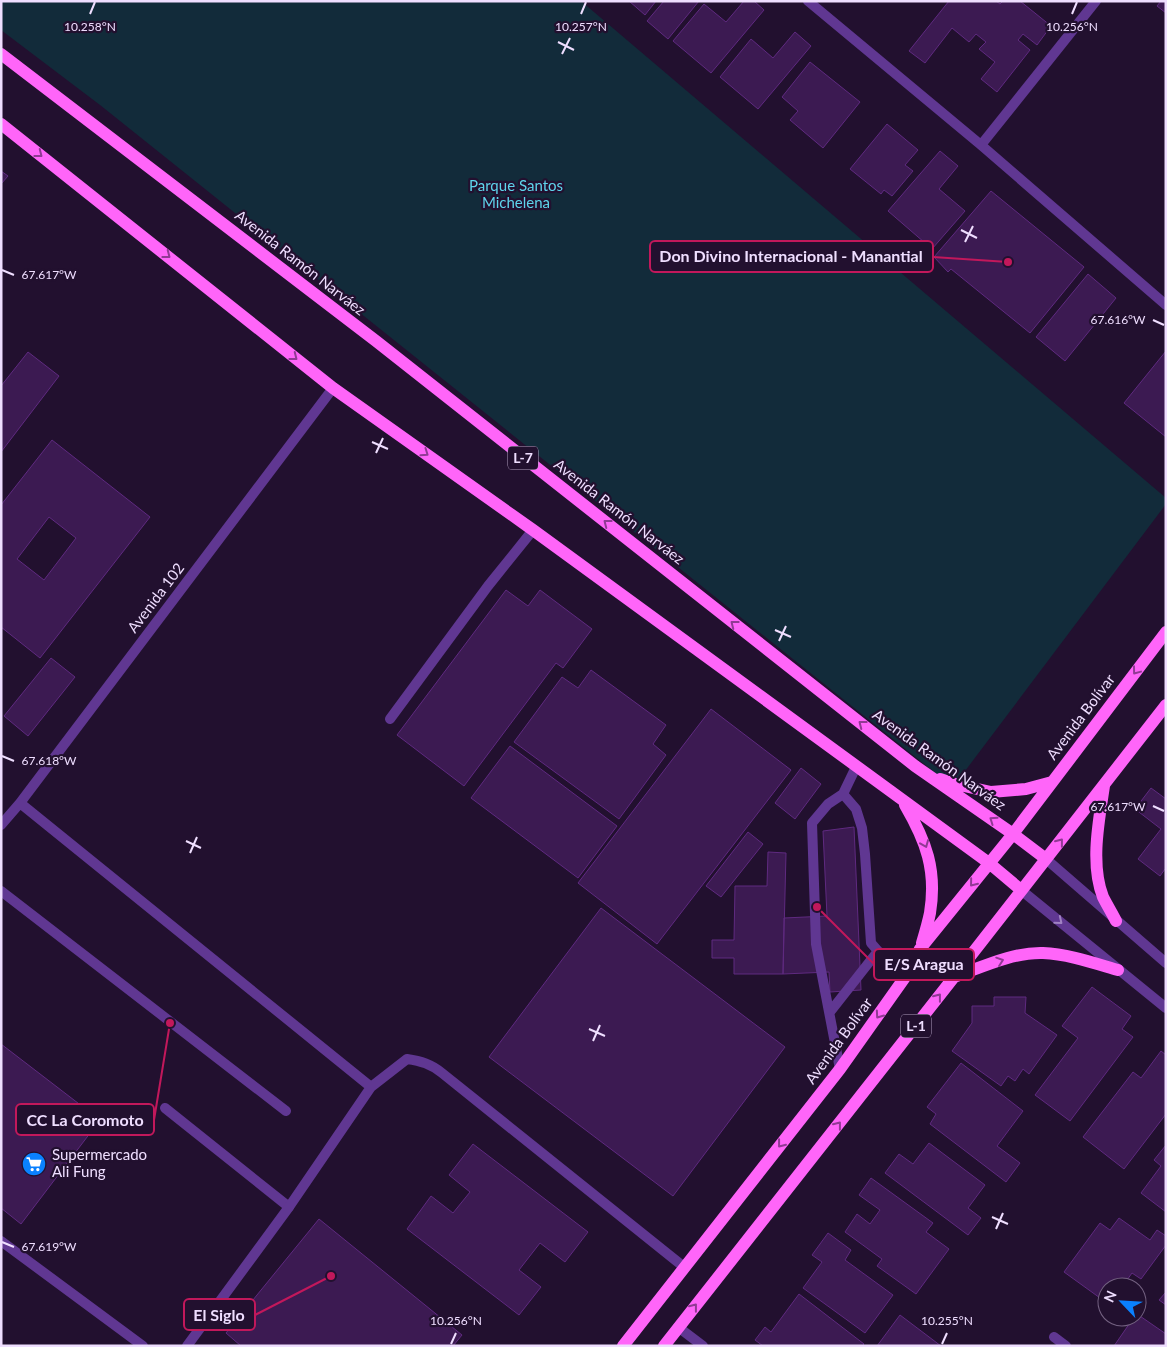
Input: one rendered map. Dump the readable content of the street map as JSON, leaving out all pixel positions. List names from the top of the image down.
{
  "streets": {
    "main road": [
      "Avenida Ramón Narváez",
      "L-7",
      "Avenida Bolívar",
      "L-1"
    ],
    "street": ["Avenida 102"]
  },
  "crossings": [
    ["Avenida Ramón Narváez", "Avenida Bolívar"],
    ["Avenida Ramón Narváez", "L-1"]
  ],
  "parks": ["Parque Santos Michelena"],
  "places": {
    "other": [
      "Don Divino Internacional - Manantial",
      "E/S Aragua",
      "CC La Coromoto",
      "El Siglo"
    ],
    "supermarket": ["Supermercado Ali Fung"]
  },
  "north": "top left",
  "coordinates": [
    "10.258°N",
    "10.257°N",
    "10.256°N",
    "67.617°W",
    "67.616°W",
    "67.618°W",
    "67.619°W",
    "10.255°N"
  ]
}
